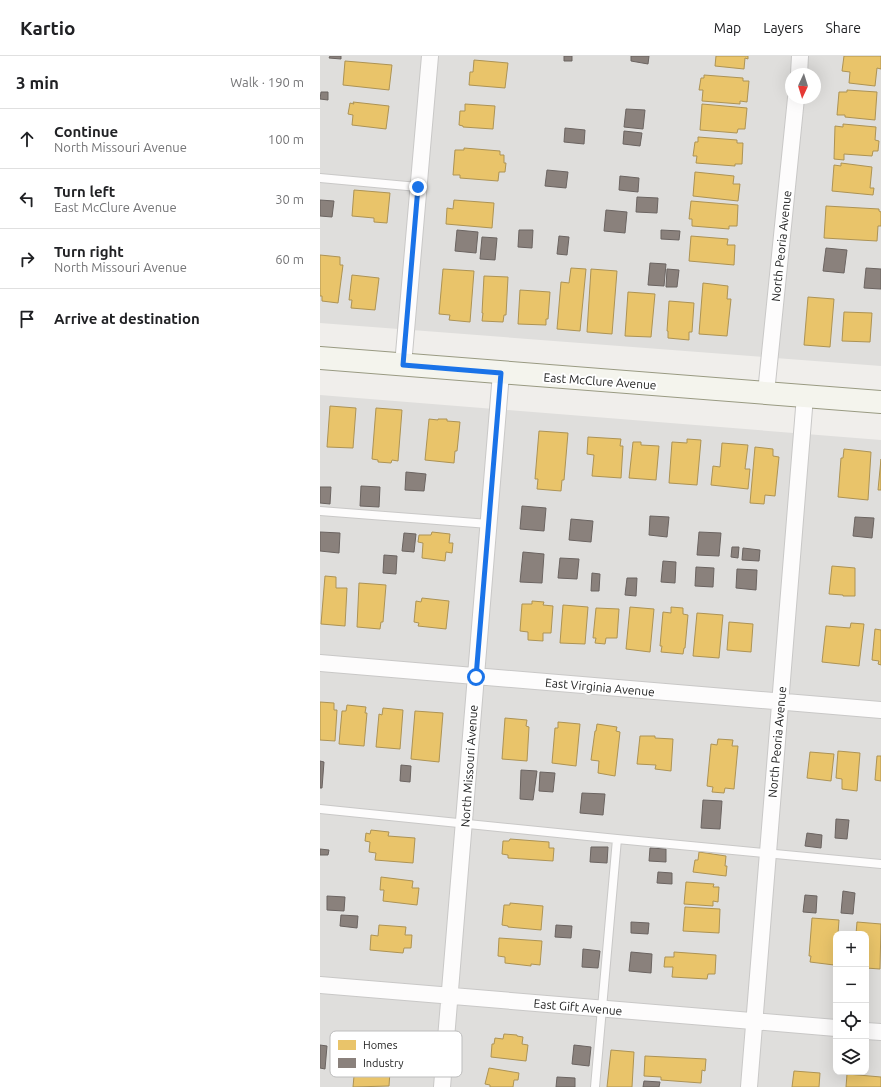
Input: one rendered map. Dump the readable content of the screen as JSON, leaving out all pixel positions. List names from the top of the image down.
{
  "streets": {
    "street": [
      "North Peoria Avenue",
      "East McClure Avenue",
      "East Virginia Avenue",
      "North Missouri Avenue",
      "East Gift Avenue"
    ]
  },
  "crossings": [
    ["North Peoria Avenue", "East McClure Avenue"],
    ["North Peoria Avenue", "East Virginia Avenue"],
    ["North Peoria Avenue", "East Gift Avenue"],
    ["East McClure Avenue", "North Missouri Avenue"],
    ["East Virginia Avenue", "North Missouri Avenue"],
    ["North Missouri Avenue", "East Gift Avenue"]
  ],
  "legend": ["Homes", "Industry"],
  "north": "bottom",
  "page": {
    "header": "Kartio",
    "nav": ["Map", "Layers", "Share"],
    "heading": ["3 min", "Walk · 190 m"],
    "list": [
      ["Continue", "North Missouri Avenue", "100 m"],
      ["Turn left", "East McClure Avenue", "30 m"],
      ["Turn right", "North Missouri Avenue", "60 m"],
      "Arrive at destination"
    ],
    "map_buttons": ["+", "−"]
  }
}
